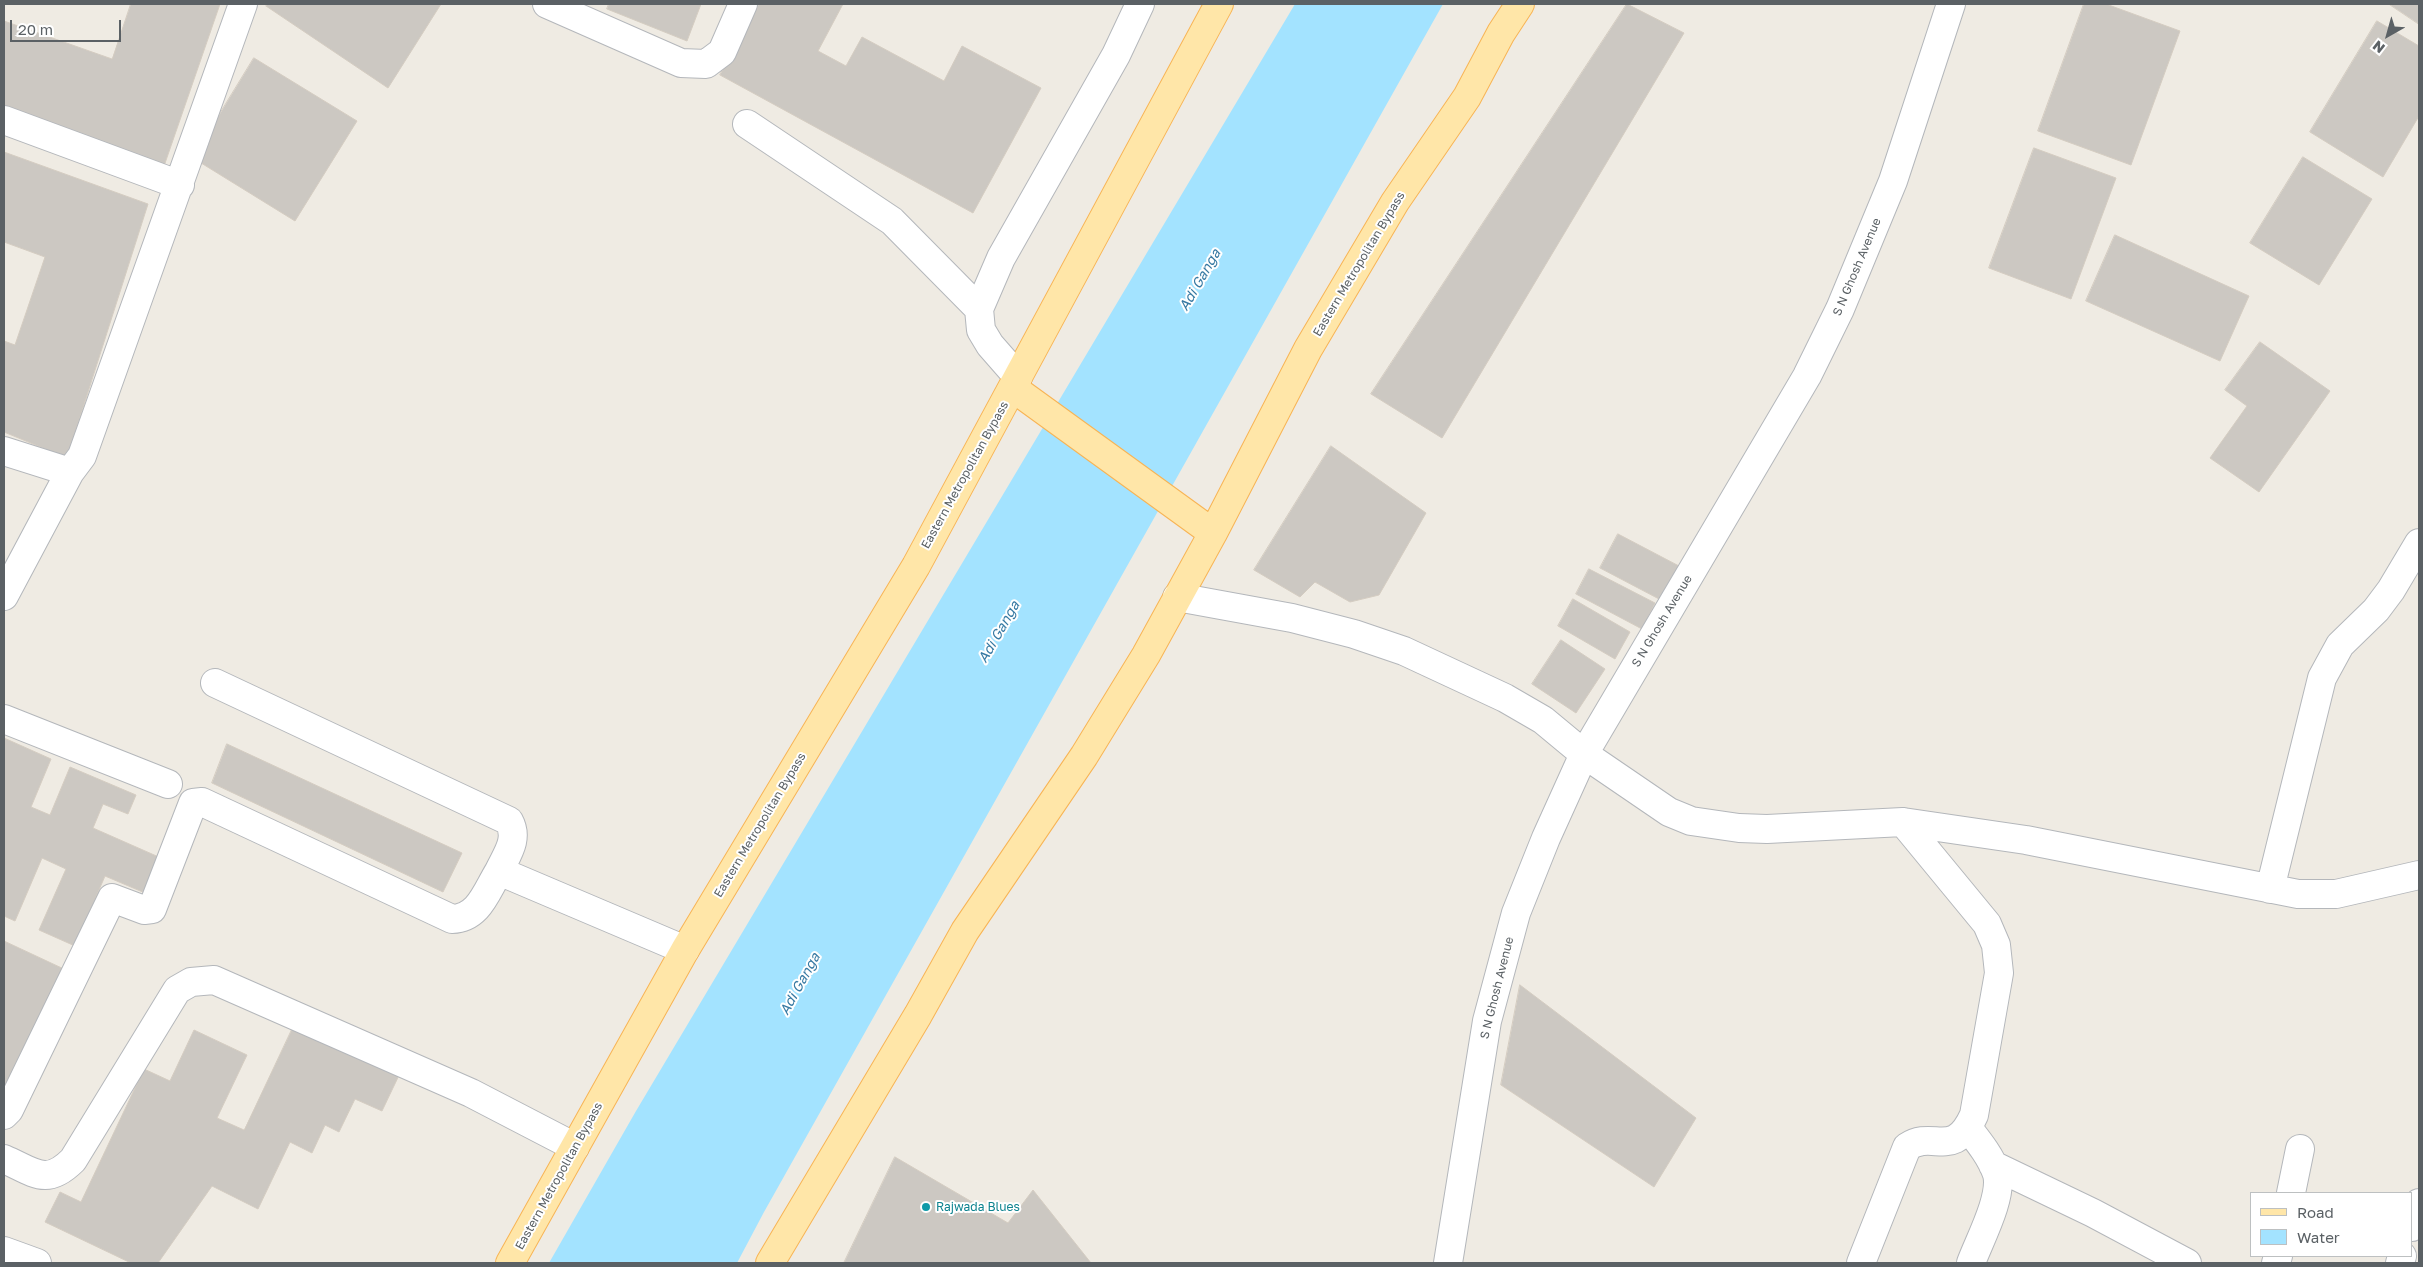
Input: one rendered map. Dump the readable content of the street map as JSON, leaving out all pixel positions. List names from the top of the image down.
{
  "streets": {
    "main road": ["Eastern Metropolitan Bypass"],
    "street": ["S N Ghosh Avenue"]
  },
  "water": ["Adi Ganga"],
  "places": ["Rajwada Blues"],
  "legend": ["Road", "Water"],
  "scale_bar": "20 m",
  "north": "bottom left"
}
